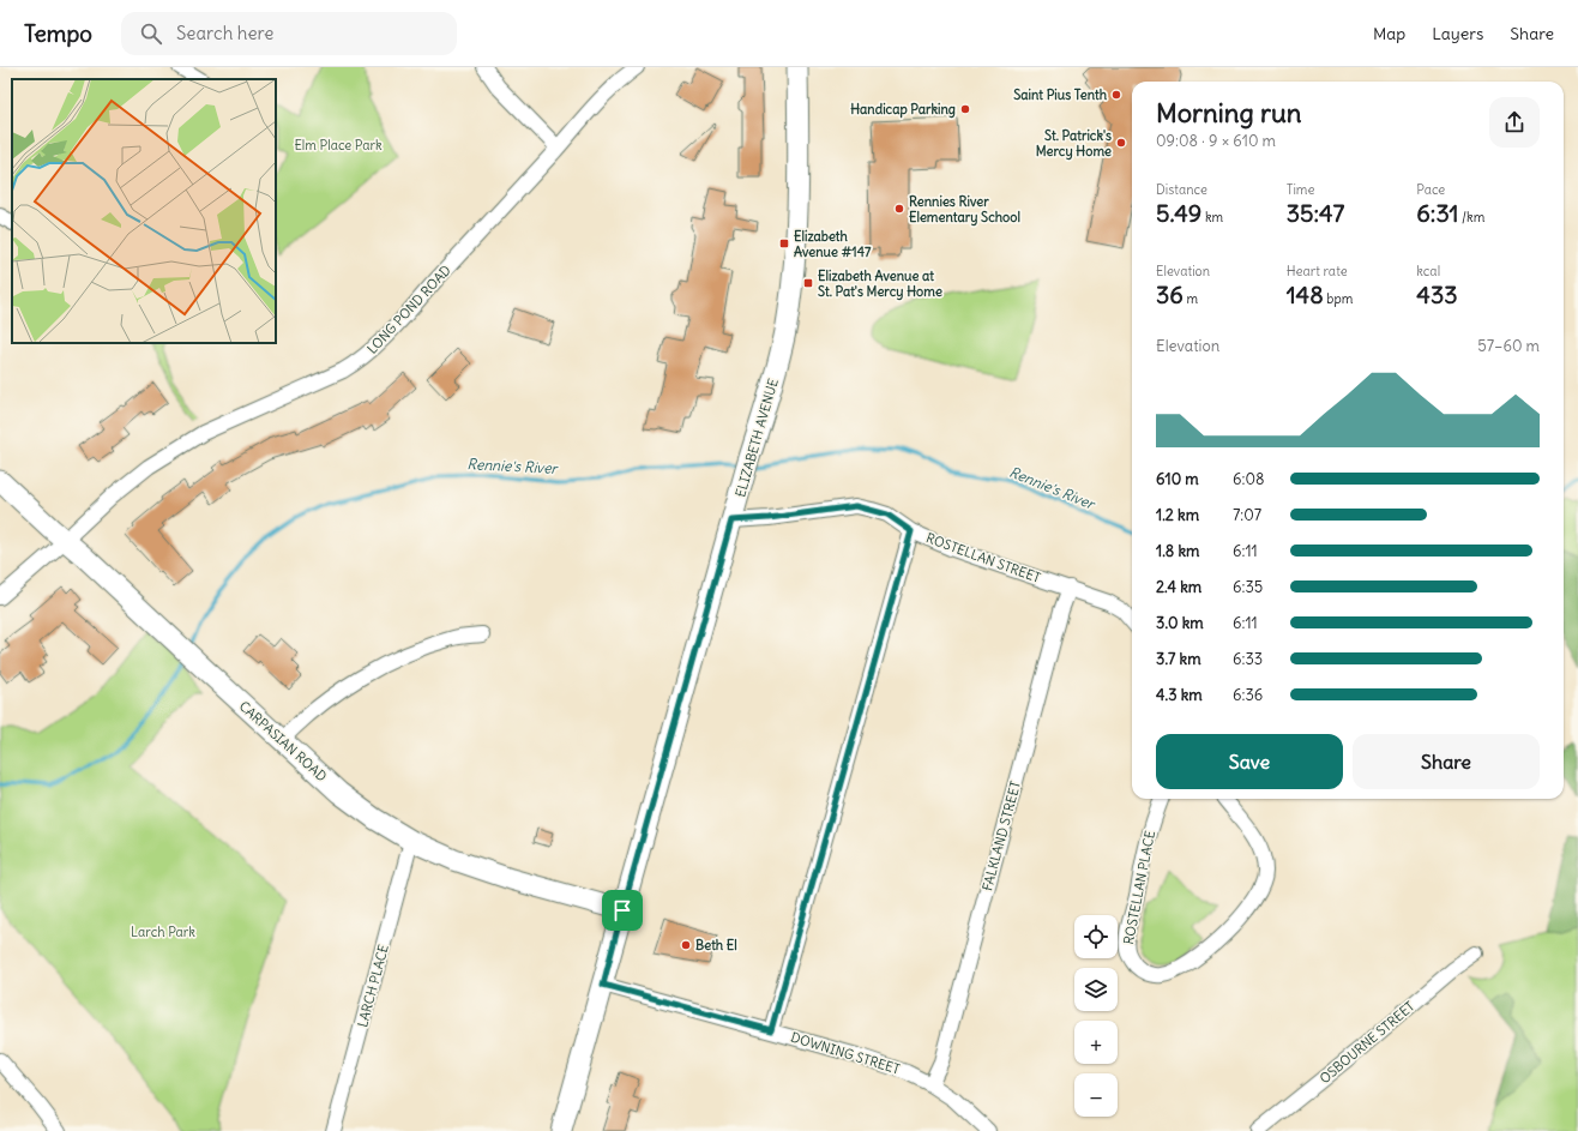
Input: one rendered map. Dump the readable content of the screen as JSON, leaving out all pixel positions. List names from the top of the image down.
{
  "streets": {
    "main road": ["ELIZABETH AVENUE", "CARPASIAN ROAD"],
    "street": [
      "LONG POND ROAD",
      "ROSTELLAN STREET",
      "FALKLAND STREET",
      "ROSTELLAN PLACE",
      "LARCH PLACE",
      "OSBOURNE STREET",
      "DOWNING STREET"
    ]
  },
  "crossings": [
    ["LONG POND ROAD", "CARPASIAN ROAD"],
    ["ELIZABETH AVENUE", "ROSTELLAN STREET"],
    ["ELIZABETH AVENUE", "CARPASIAN ROAD"],
    ["ELIZABETH AVENUE", "DOWNING STREET"],
    ["ROSTELLAN STREET", "FALKLAND STREET"],
    ["CARPASIAN ROAD", "LARCH PLACE"],
    ["FALKLAND STREET", "DOWNING STREET"]
  ],
  "water": ["Rennie's River"],
  "parks": ["Elm Place Park", "Larch Park"],
  "places": {
    "other": [
      "Saint Pius Tenth",
      "Handicap Parking",
      "St. Patrick's Mercy Home",
      "Rennies River Elementary School",
      "Beth El"
    ],
    "transit": ["Elizabeth Avenue #147", "Elizabeth Avenue at St. Pat's Mercy Home"]
  },
  "page": {
    "header": "Tempo",
    "search": "Search here",
    "nav": ["Map", "Layers", "Share"],
    "heading": ["Morning run", "09:08 · 9 × 610 m"],
    "stats": [
      ["Distance", "5.49 km"],
      ["Time", "35:47"],
      ["Pace", "6:31 /km"],
      ["Elevation", "36 m"],
      ["Heart rate", "148 bpm"],
      ["kcal", "433"]
    ],
    "chart": ["Elevation", "57–60 m"],
    "list": [
      {
        "name": "610 m",
        "note": "6:08"
      },
      {
        "name": "1.2 km",
        "note": "7:07"
      },
      {
        "name": "1.8 km",
        "note": "6:11"
      },
      {
        "name": "2.4 km",
        "note": "6:35"
      },
      {
        "name": "3.0 km",
        "note": "6:11"
      },
      {
        "name": "3.7 km",
        "note": "6:33"
      },
      {
        "name": "4.3 km",
        "note": "6:36"
      }
    ],
    "buttons": ["Save", "Share"],
    "map_buttons": ["+", "−"]
  }
}
